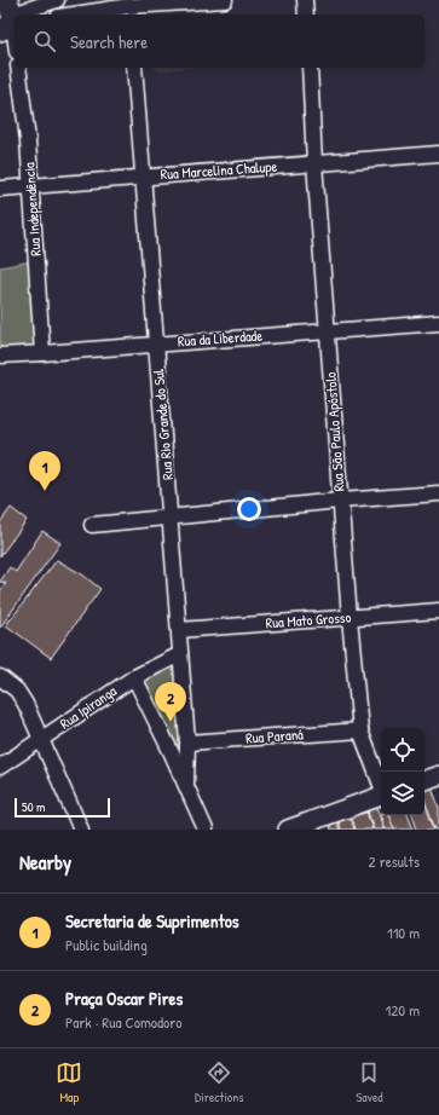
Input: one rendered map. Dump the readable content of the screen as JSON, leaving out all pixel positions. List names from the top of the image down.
{
  "streets": {
    "street": [
      "Rua Marcelina Chalupe",
      "Rua Independência",
      "Rua da Liberdade",
      "Rua Rio Grande do Sul",
      "Rua São Paulo Apóstolo",
      "Rua Mato Grosso",
      "Rua Ipiranga",
      "Rua Paraná"
    ]
  },
  "crossings": [
    ["Rua Marcelina Chalupe", "Rua Independência"],
    ["Rua Marcelina Chalupe", "Rua Rio Grande do Sul"],
    ["Rua Marcelina Chalupe", "Rua São Paulo Apóstolo"],
    ["Rua Independência", "Rua da Liberdade"],
    ["Rua da Liberdade", "Rua Rio Grande do Sul"],
    ["Rua da Liberdade", "Rua São Paulo Apóstolo"],
    ["Rua Rio Grande do Sul", "Rua Mato Grosso"],
    ["Rua Rio Grande do Sul", "Rua Ipiranga"],
    ["Rua Rio Grande do Sul", "Rua Paraná"],
    ["Rua São Paulo Apóstolo", "Rua Mato Grosso"],
    ["Rua São Paulo Apóstolo", "Rua Paraná"]
  ],
  "scale_bar": "50 m",
  "page": {
    "search": "Search here",
    "pins": ["1", "2"],
    "scale": "50 m",
    "heading": ["Nearby", "2 results"],
    "list": [
      {
        "mark": "1",
        "name": "Secretaria de Suprimentos",
        "note": "Public building",
        "value": "110 m"
      },
      {
        "mark": "2",
        "name": "Praça Oscar Pires",
        "note": "Park · Rua Comodoro",
        "value": "120 m"
      }
    ],
    "nav": ["Map", "Directions", "Saved"]
  }
}
